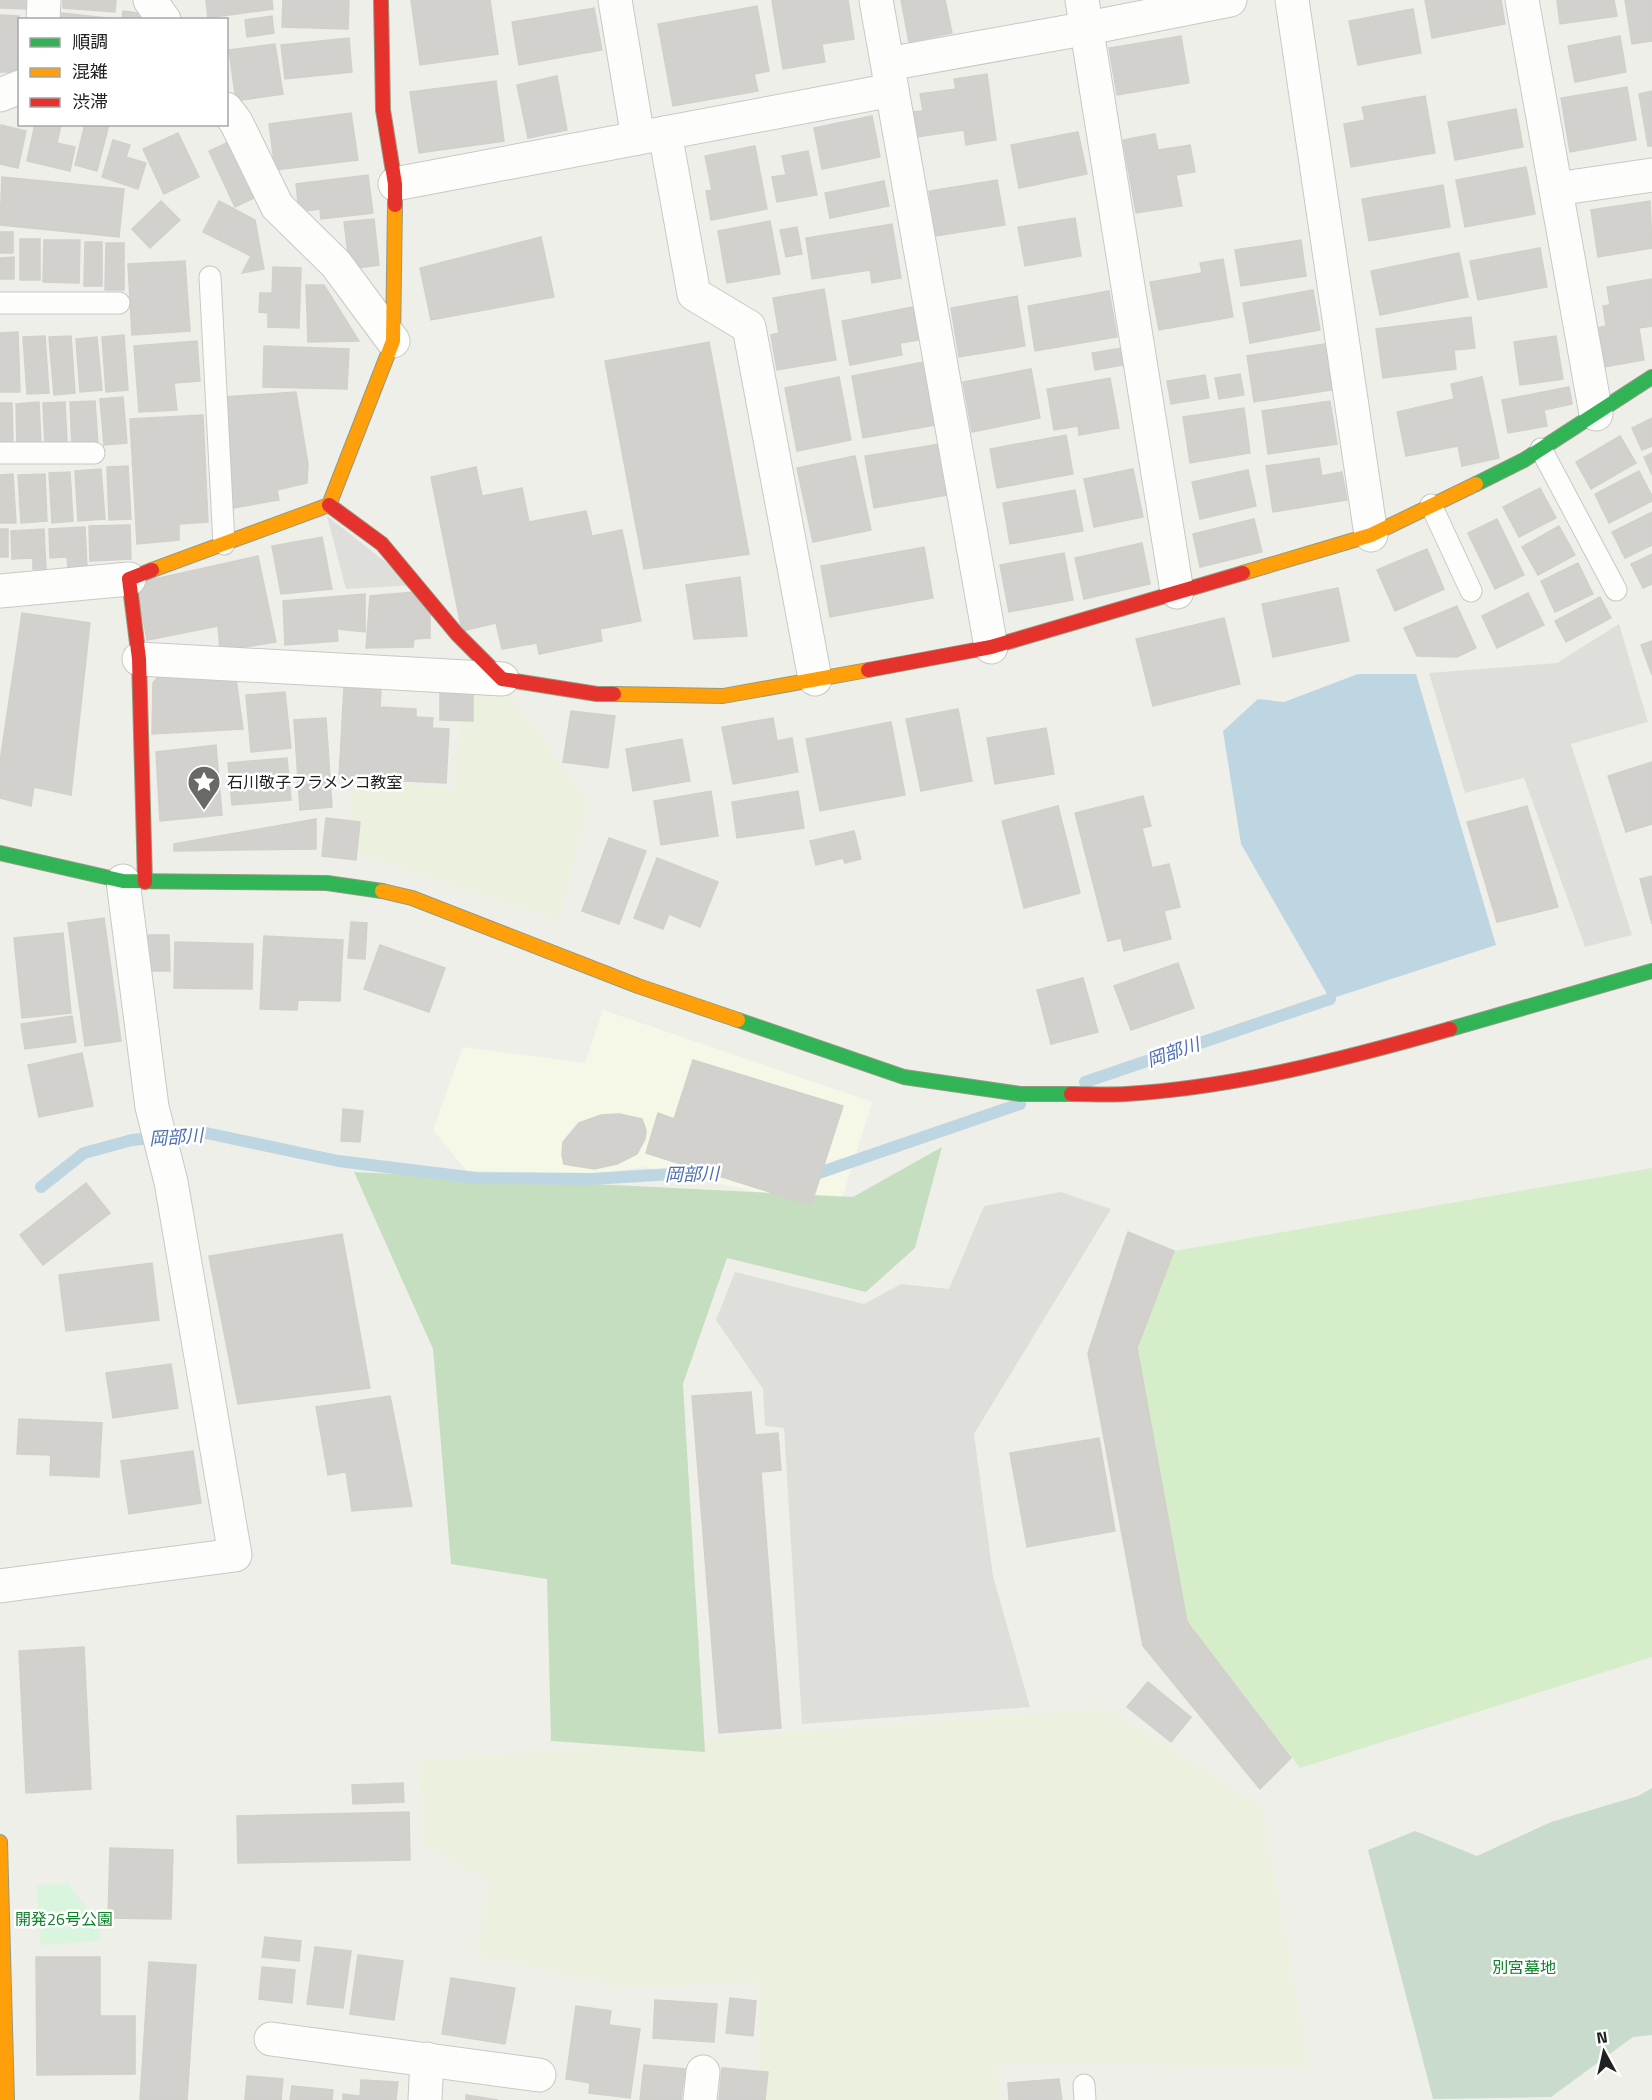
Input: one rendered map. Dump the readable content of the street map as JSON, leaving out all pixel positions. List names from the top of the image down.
{
  "water": ["岡部川"],
  "parks": ["開発26号公園", "別宮墓地"],
  "places": {
    "place": ["石川敬子フラメンコ教室"]
  },
  "legend": ["順調", "混雑", "渋滞"],
  "north": "top"
}
